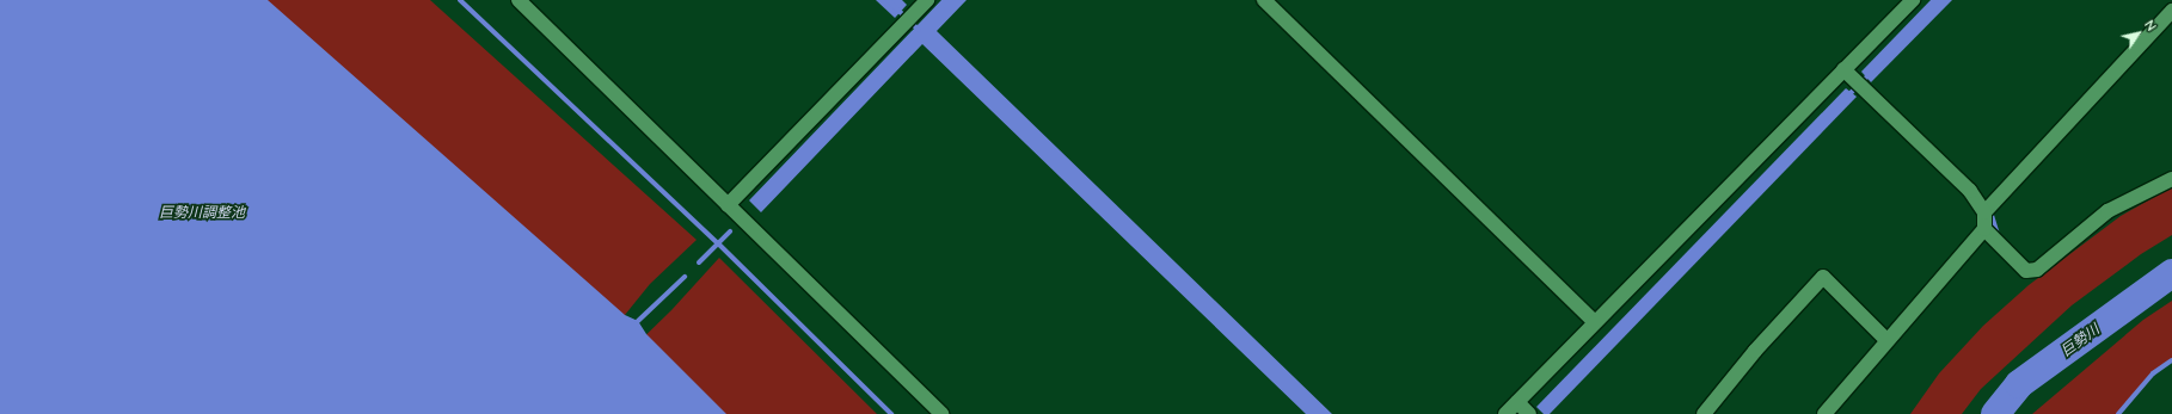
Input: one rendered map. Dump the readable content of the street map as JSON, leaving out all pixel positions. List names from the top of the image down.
{
  "water": ["巨勢川調整池", "巨勢川"],
  "north": "top right"
}
